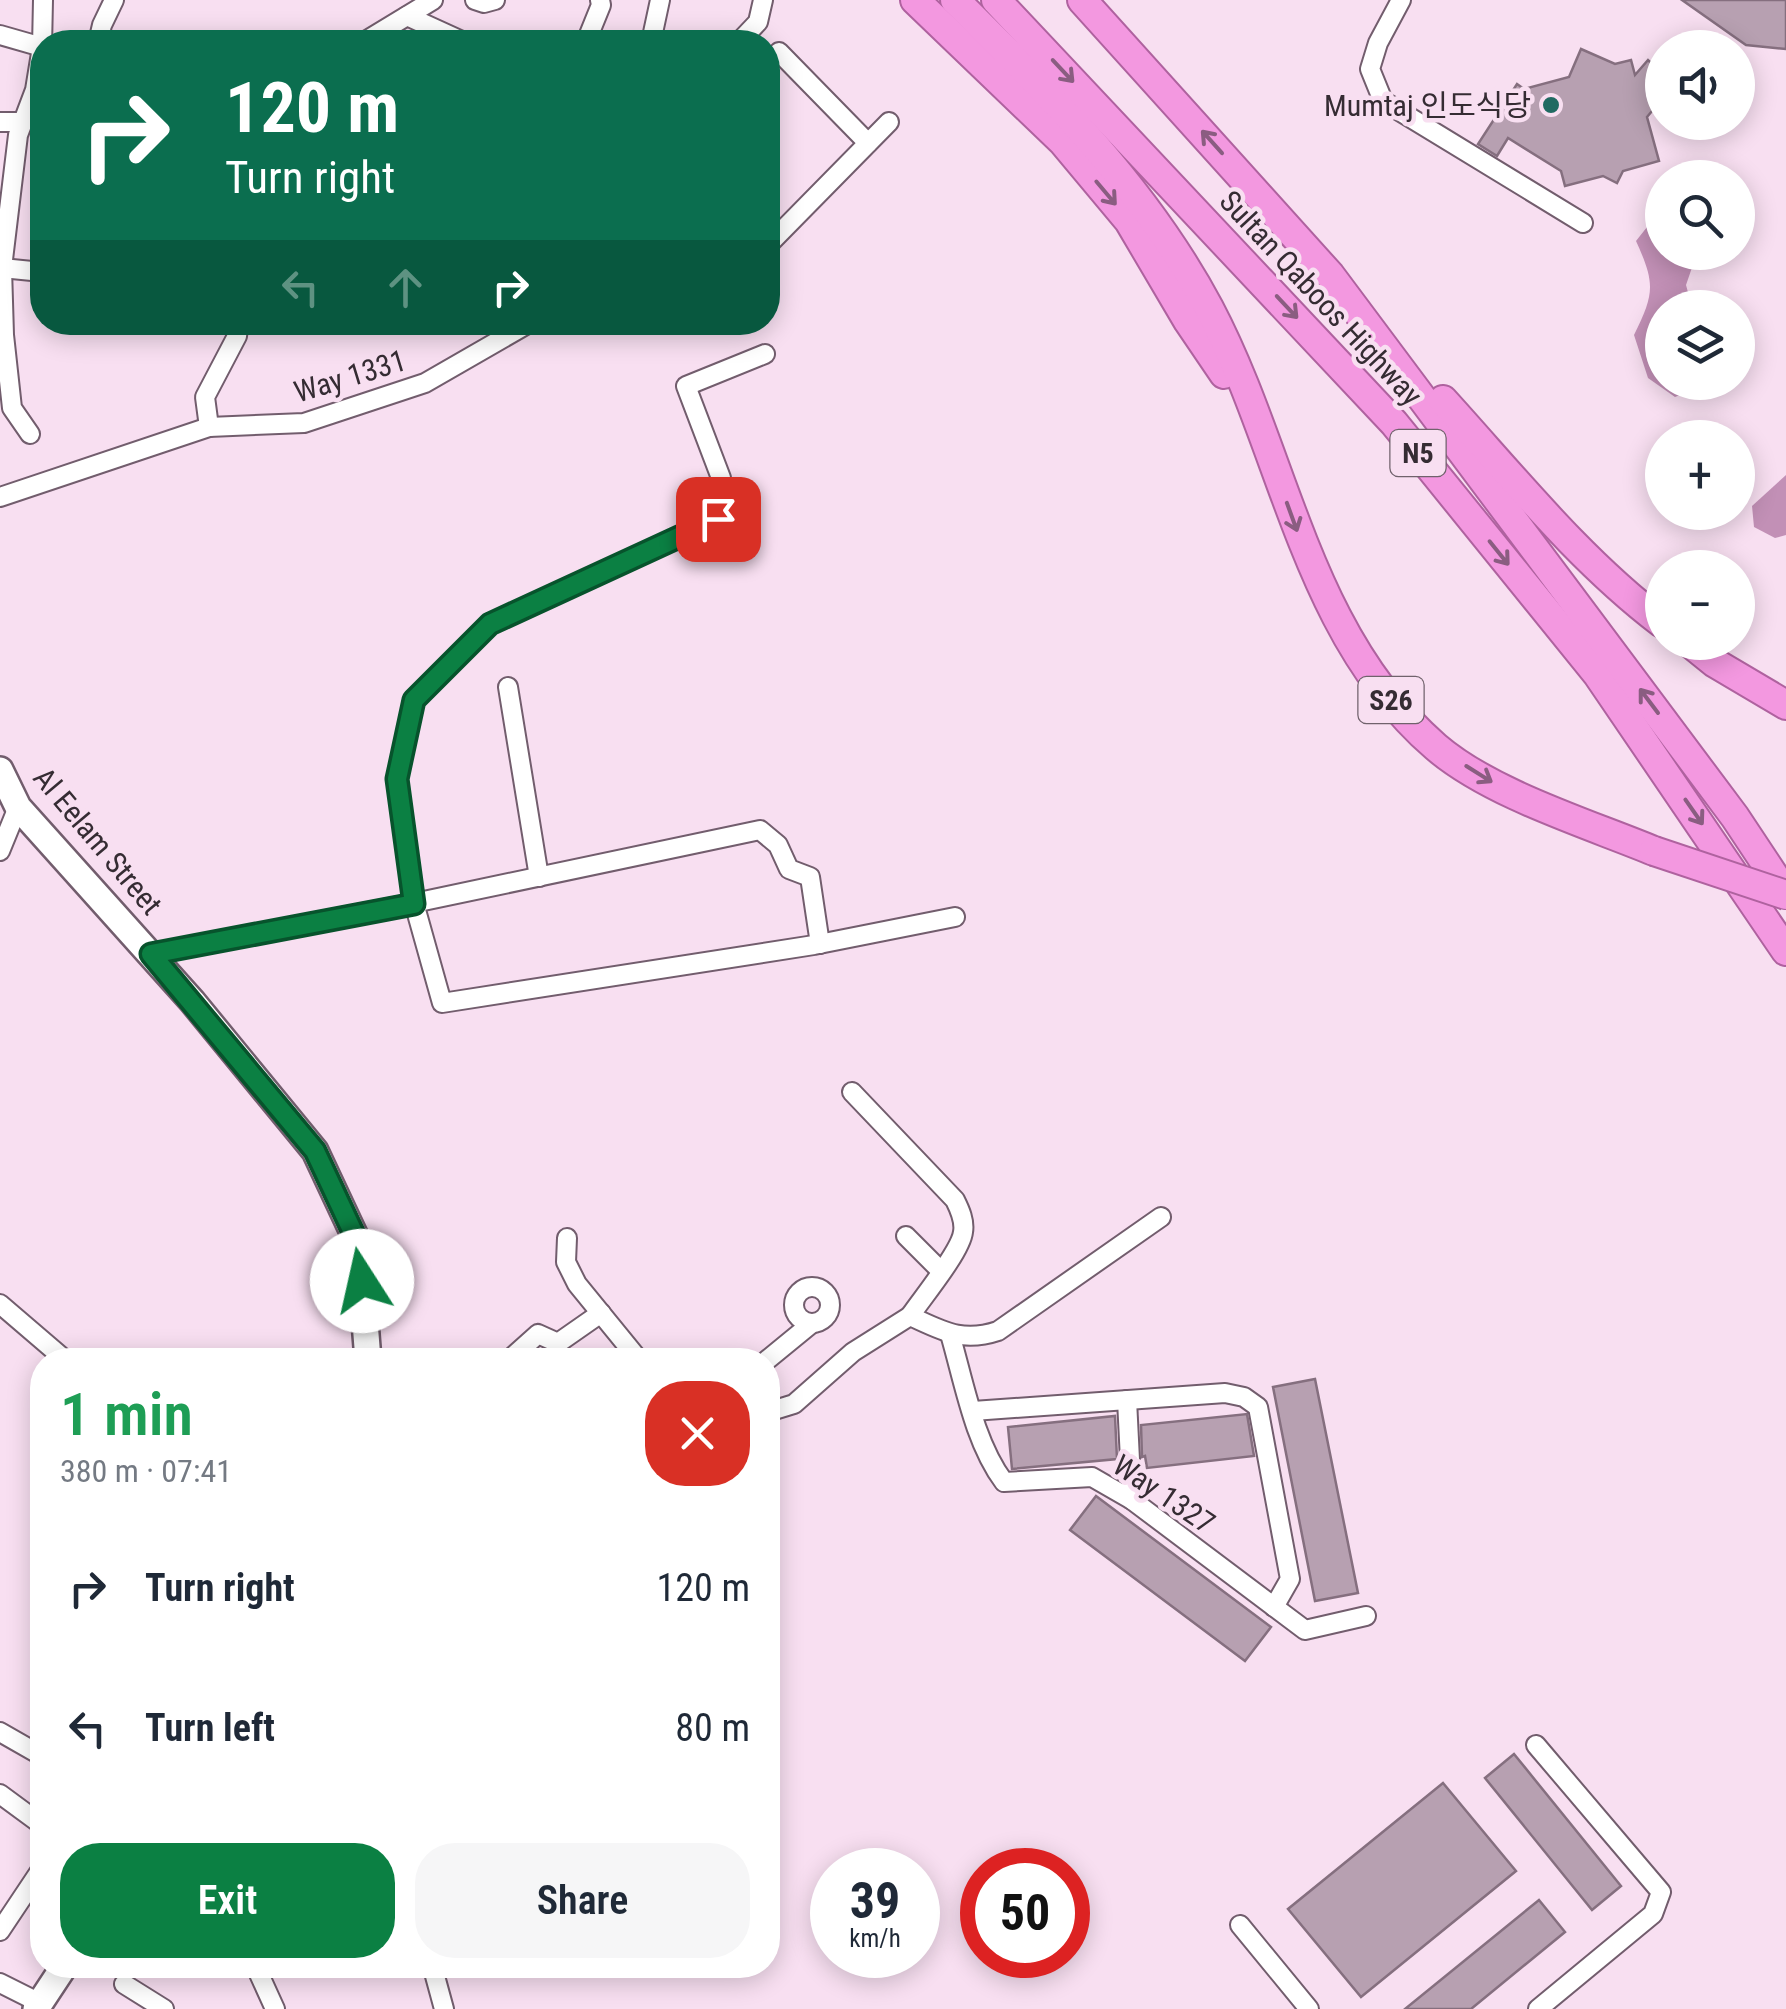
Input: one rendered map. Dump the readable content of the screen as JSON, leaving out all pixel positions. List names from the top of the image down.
{
  "streets": {
    "highway": ["Sultan Qaboos Highway", "N5", "S26"],
    "main road": ["Al Eelam Street"],
    "street": ["Way 1331", "Way 1327"]
  },
  "crossings": [
    ["Sultan Qaboos Highway", "S26"]
  ],
  "places": ["Mumtaj 인도식당"],
  "page": {
    "map_buttons": ["+", "−"],
    "turn": ["120 m", "Turn right"],
    "heading": ["1 min", "380 m · 07:41"],
    "list": [
      {
        "name": "Turn right",
        "value": "120 m"
      },
      {
        "name": "Turn left",
        "value": "80 m"
      }
    ],
    "buttons": ["Exit", "Share"],
    "speed": "39 km/h",
    "limit": "50"
  }
}
